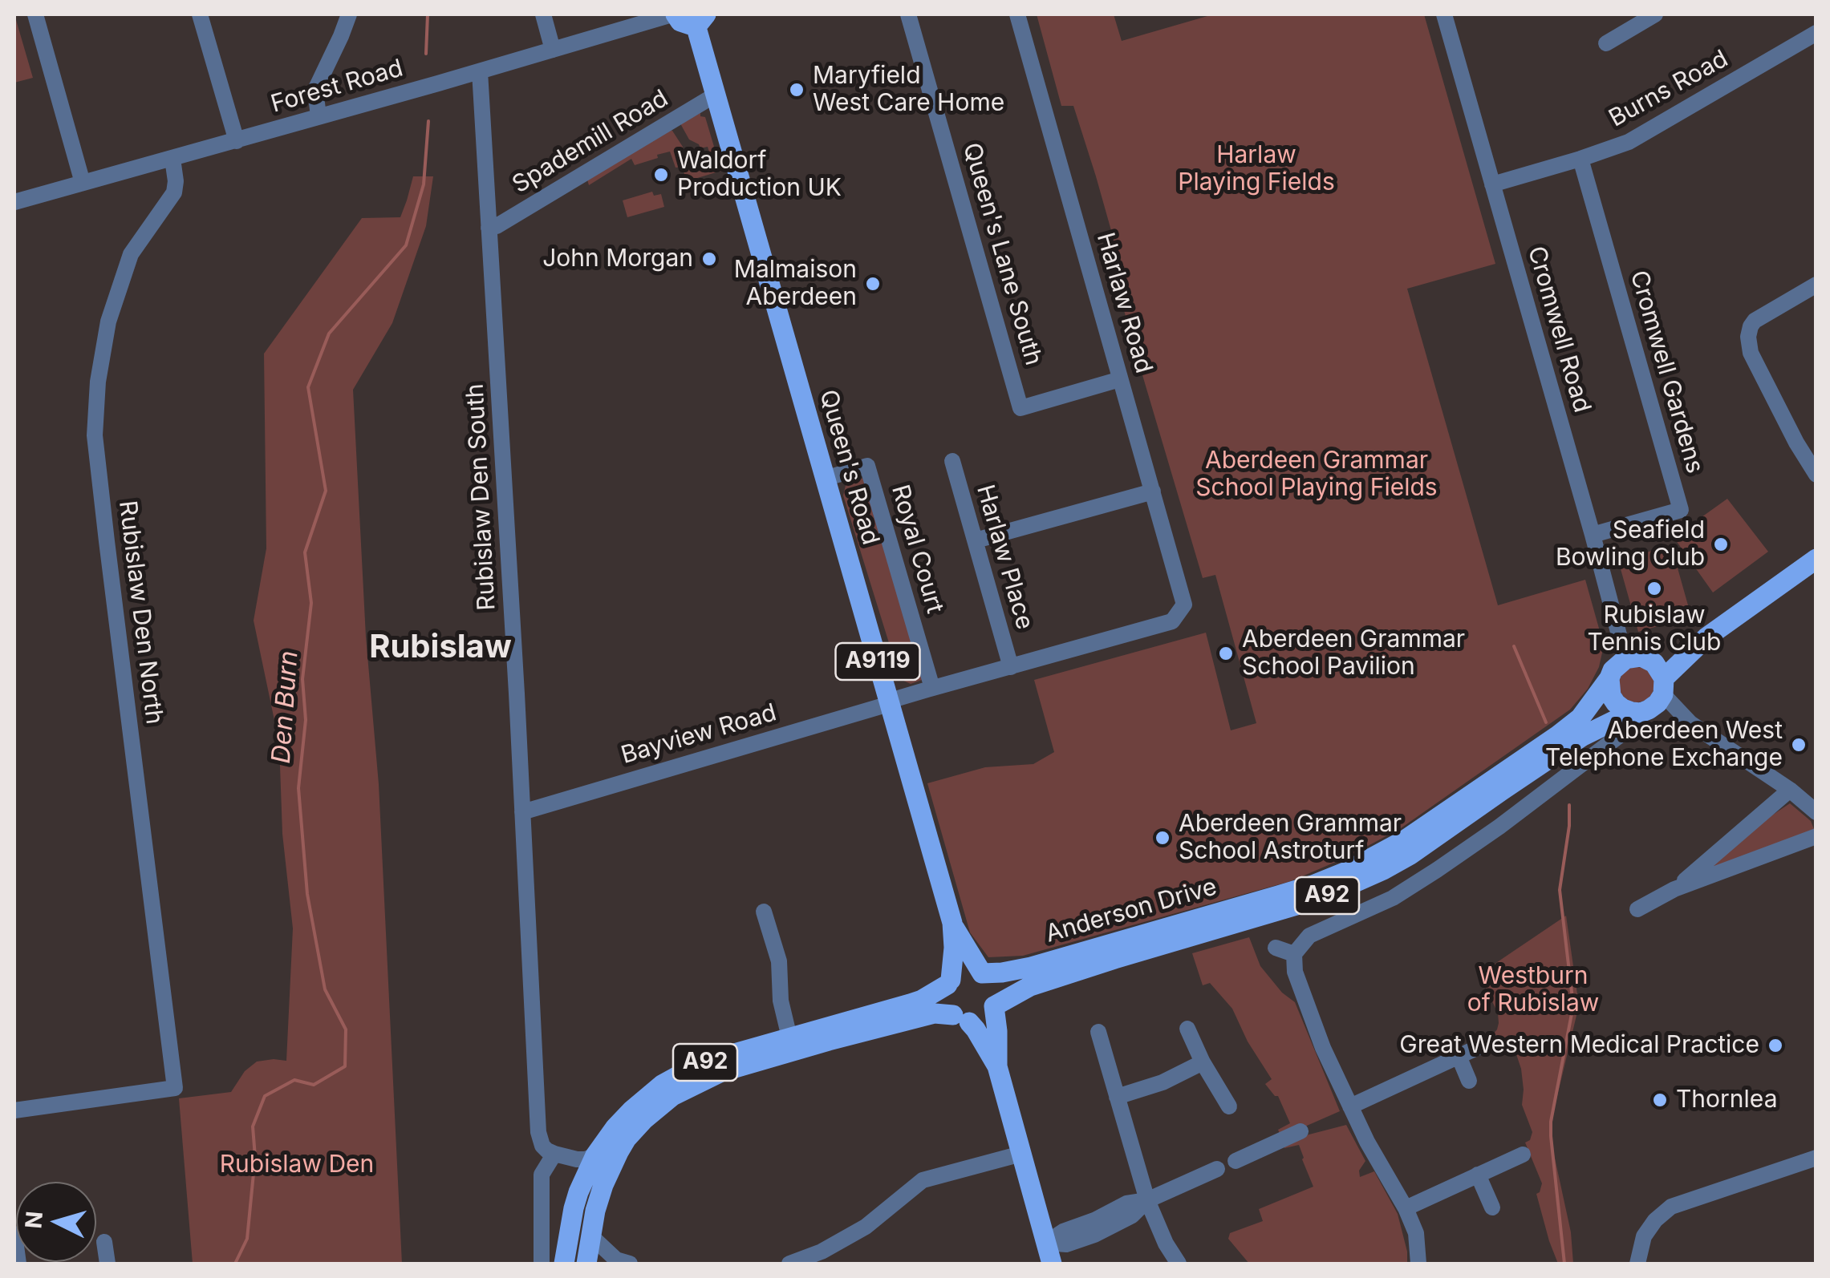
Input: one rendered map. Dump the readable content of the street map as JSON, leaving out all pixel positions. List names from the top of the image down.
{
  "streets": {
    "main road": [
      "Queen's Road",
      "A9119",
      "A92",
      "Anderson Drive"
    ],
    "street": [
      "Forest Road",
      "Burns Road",
      "Spademill Road",
      "Queen's Lane South",
      "Harlaw Road",
      "Cromwell Road",
      "Cromwell Gardens",
      "Rubislaw Den South",
      "Royal Court",
      "Harlaw Place",
      "Rubislaw Den North",
      "Bayview Road"
    ]
  },
  "crossings": [
    ["Forest Road", "Rubislaw Den South"],
    ["Forest Road", "Rubislaw Den North"],
    ["Forest Road", "A9119"],
    ["Burns Road", "Cromwell Road"],
    ["Burns Road", "Cromwell Gardens"],
    ["Spademill Road", "Queen's Road"],
    ["Spademill Road", "Rubislaw Den South"],
    ["Queen's Lane South", "Harlaw Road"],
    ["Harlaw Road", "Bayview Road"],
    ["Cromwell Road", "Cromwell Gardens"],
    ["Cromwell Road", "A92"],
    ["Cromwell Road", "Anderson Drive"],
    ["Queen's Road", "Royal Court"],
    ["Queen's Road", "A9119"],
    ["Queen's Road", "Bayview Road"],
    ["Queen's Road", "A92"],
    ["Queen's Road", "Anderson Drive"],
    ["Rubislaw Den South", "Bayview Road"],
    ["Royal Court", "Bayview Road"],
    ["Harlaw Place", "Bayview Road"],
    ["A92", "Anderson Drive"]
  ],
  "districts": ["Rubislaw"],
  "water": ["Den Burn"],
  "parks": [
    "Harlaw Playing Fields",
    "Aberdeen Grammar School Playing Fields",
    "Westburn of Rubislaw",
    "Rubislaw Den"
  ],
  "places": [
    "Maryfield West Care Home",
    "Waldorf Production UK",
    "John Morgan",
    "Malmaison Aberdeen",
    "Seafield Bowling Club",
    "Rubislaw Tennis Club",
    "Aberdeen Grammar School Pavilion",
    "Aberdeen West Telephone Exchange",
    "Aberdeen Grammar School Astroturf",
    "Great Western Medical Practice",
    "Thornlea"
  ],
  "north": "left"
}
